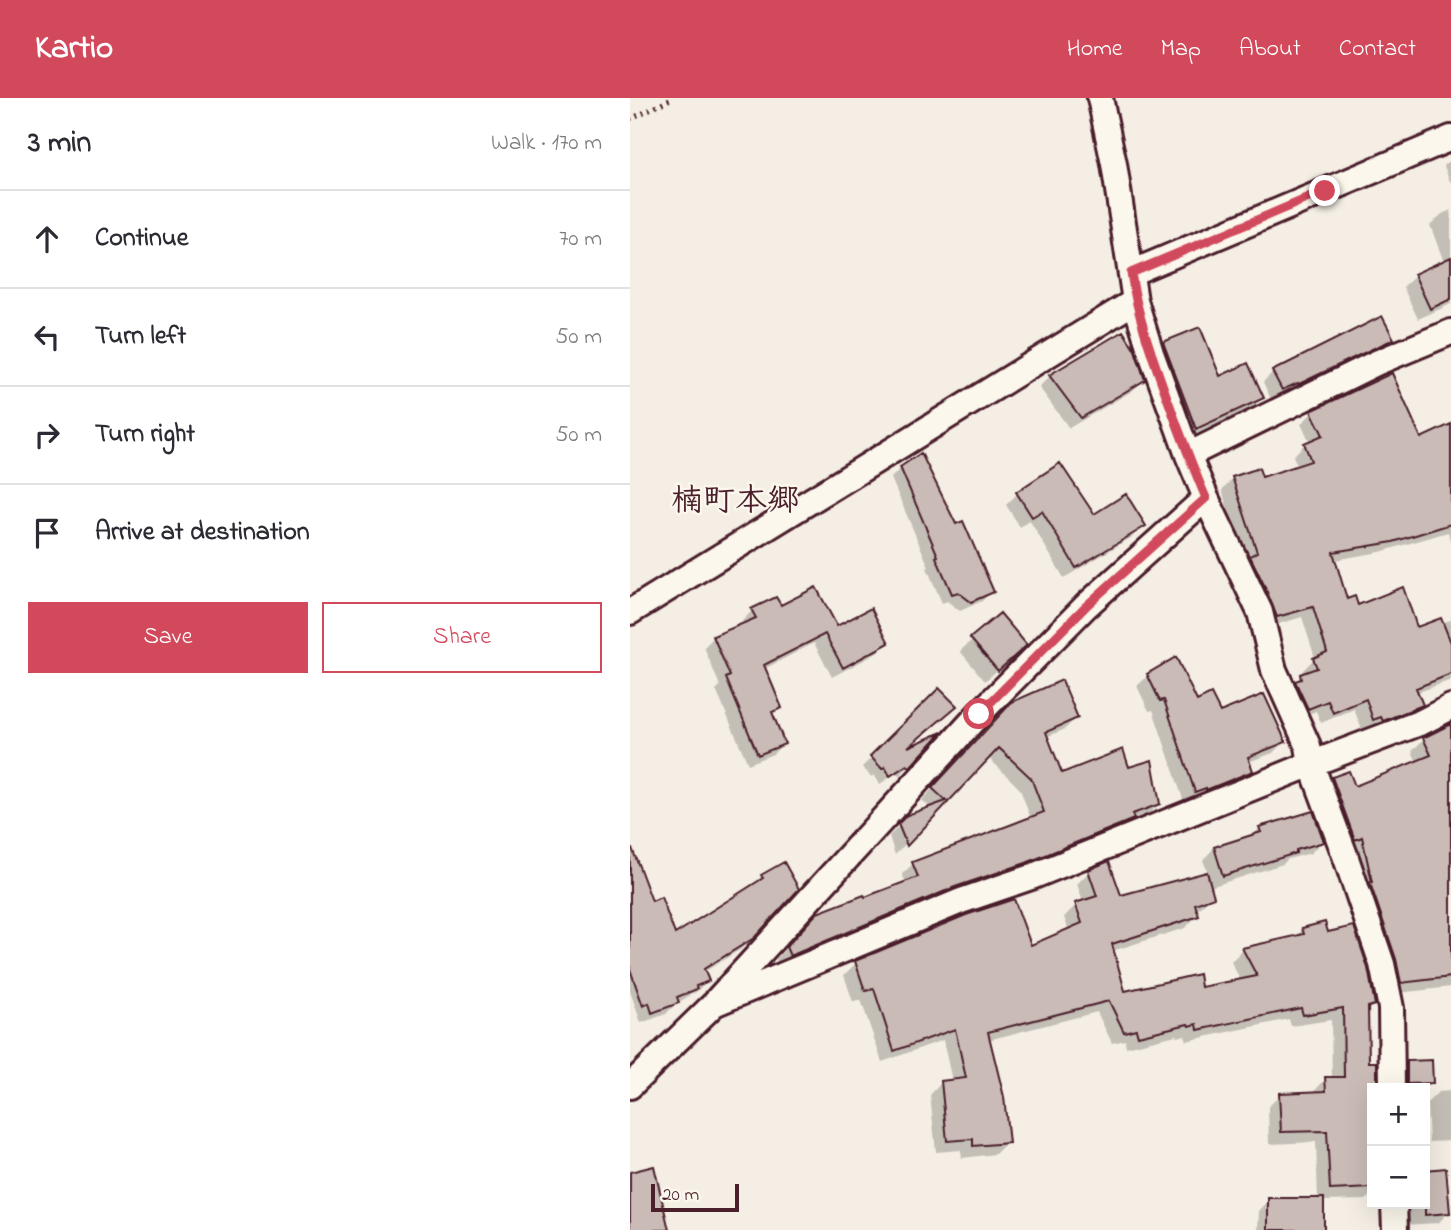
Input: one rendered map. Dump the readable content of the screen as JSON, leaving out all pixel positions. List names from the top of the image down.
{
  "districts": ["楠町本郷"],
  "scale_bar": "20 m",
  "page": {
    "header": "Kartio",
    "nav": [
      "Home",
      "Map",
      "About",
      "Contact"
    ],
    "heading": ["3 min", "Walk · 170 m"],
    "list": [
      ["Continue", "70 m"],
      ["Turn left", "50 m"],
      ["Turn right", "50 m"],
      "Arrive at destination"
    ],
    "buttons": ["Save", "Share"],
    "map_buttons": ["+", "−"],
    "scale": "20 m"
  }
}
